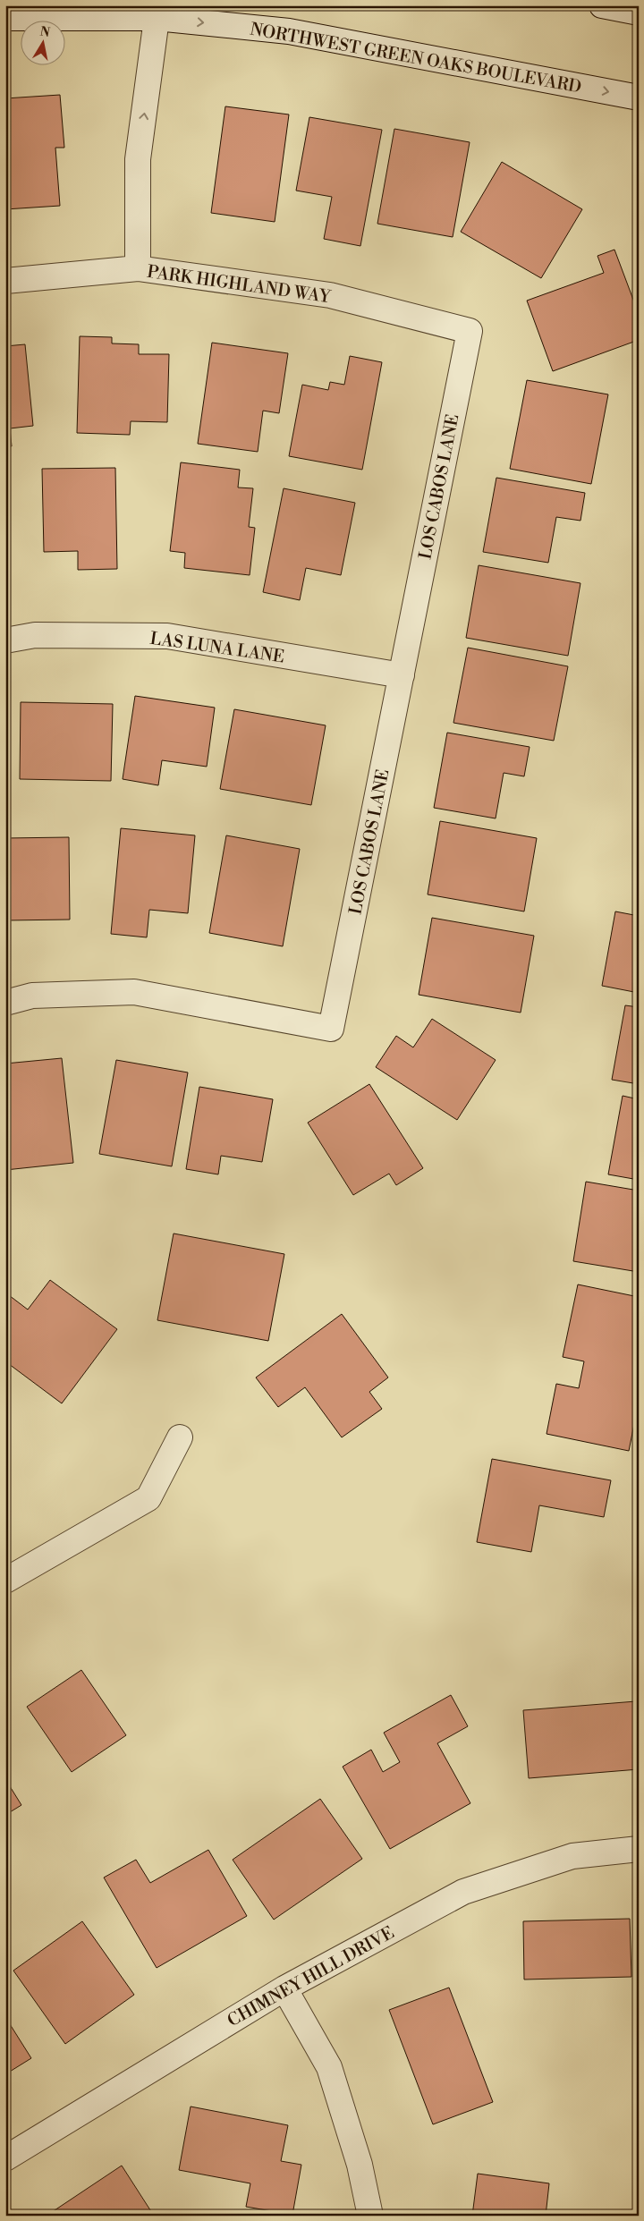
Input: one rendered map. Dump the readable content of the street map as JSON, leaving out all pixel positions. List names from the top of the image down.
{
  "streets": {
    "street": [
      "NORTHWEST GREEN OAKS BOULEVARD",
      "PARK HIGHLAND WAY",
      "LOS CABOS LANE",
      "LAS LUNA LANE",
      "CHIMNEY HILL DRIVE"
    ]
  },
  "crossings": [
    ["PARK HIGHLAND WAY", "LOS CABOS LANE"],
    ["LOS CABOS LANE", "LAS LUNA LANE"]
  ],
  "one_way": ["NORTHWEST GREEN OAKS BOULEVARD"],
  "north": "top"
}
